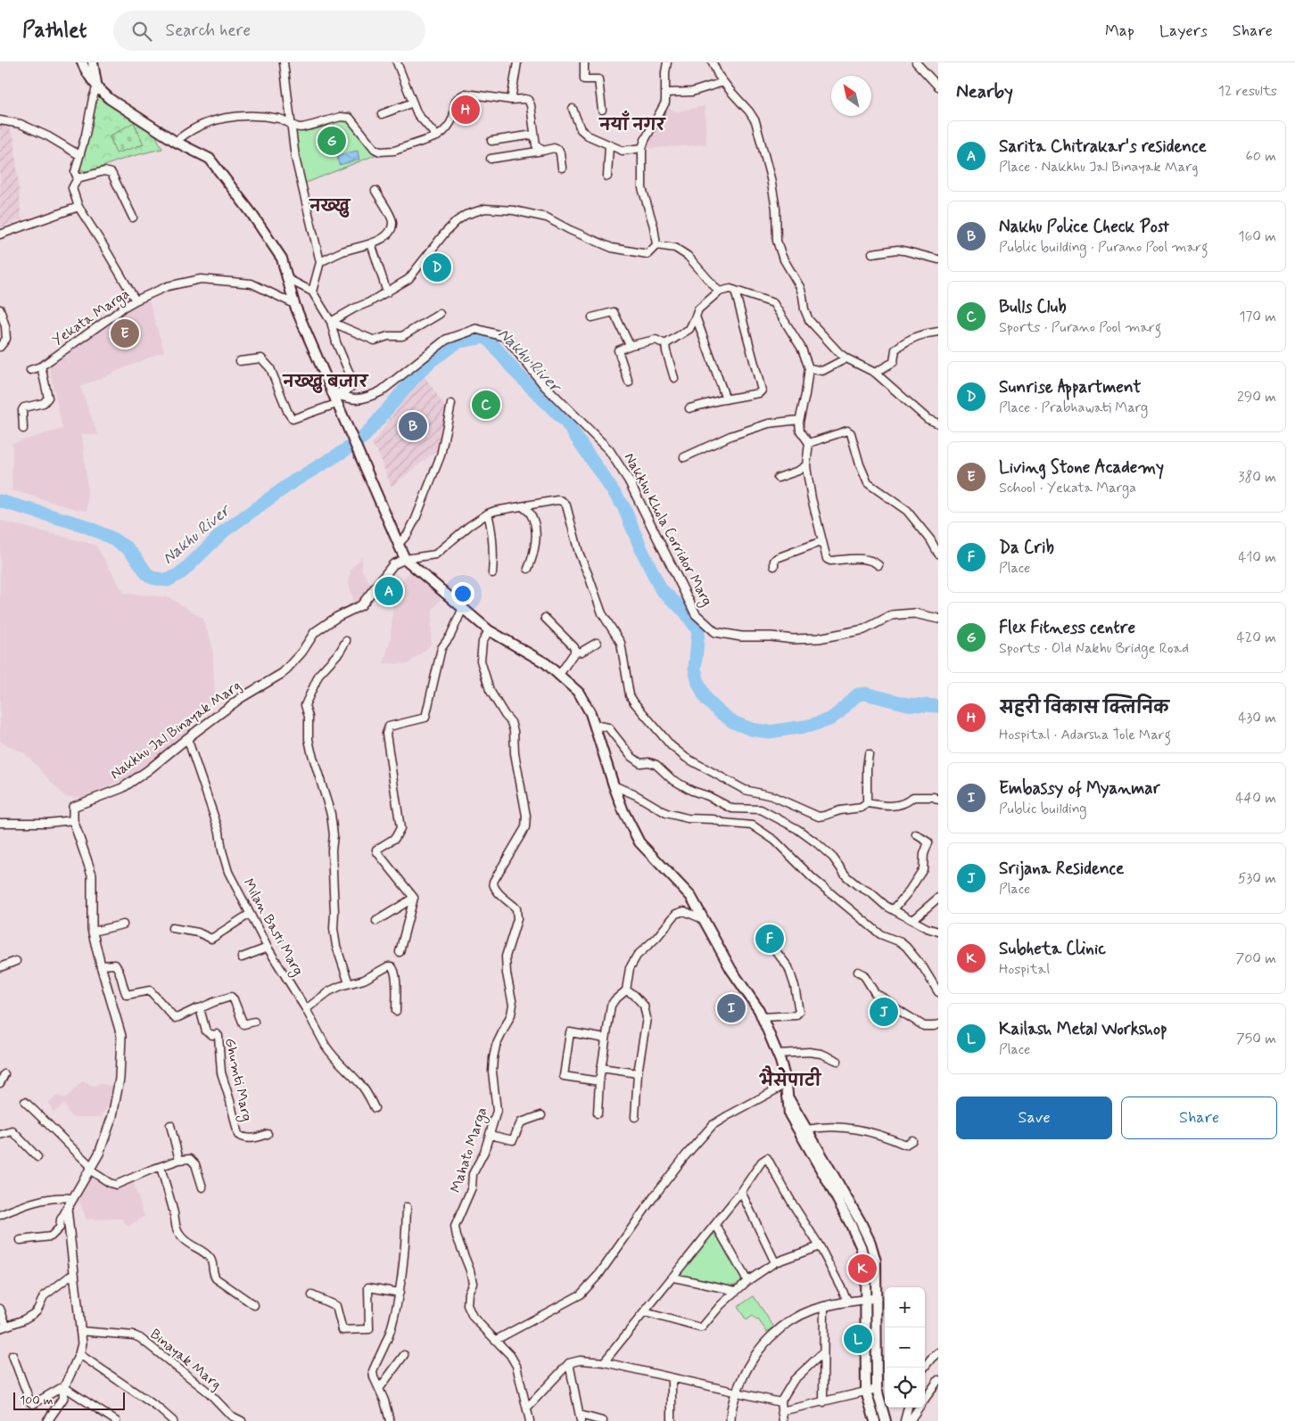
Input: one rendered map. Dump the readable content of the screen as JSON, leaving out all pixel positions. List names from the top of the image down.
{
  "streets": {
    "street": [
      "Yekata Marga",
      "Nakkhu Khola Corridor Marg",
      "Nakkhu Jal Binayak Marg",
      "Milan Basti Marg",
      "Ghumti Marg",
      "Mahato Marga",
      "Binayak Marg"
    ]
  },
  "crossings": [
    ["Nakkhu Jal Binayak Marg", "Milan Basti Marg"]
  ],
  "districts": [
    "नयाँ नगर",
    "नख्खु",
    "नख्खु बजार",
    "भैसेपाटी"
  ],
  "water": ["Nakhu River"],
  "scale_bar": "100 m",
  "north": "top left",
  "page": {
    "header": "Pathlet",
    "search": "Search here",
    "nav": ["Map", "Layers", "Share"],
    "heading": ["Nearby", "12 results"],
    "pins": [
      "H",
      "G",
      "D",
      "E",
      "C",
      "B",
      "A",
      "F",
      "I",
      "J",
      "K",
      "L"
    ],
    "list": [
      {
        "mark": "A",
        "name": "Sarita Chitrakar's residence",
        "note": "Place · Nakkhu Jal Binayak Marg",
        "value": "60 m"
      },
      {
        "mark": "B",
        "name": "Nakhu Police Check Post",
        "note": "Public building · Purano Pool marg",
        "value": "160 m"
      },
      {
        "mark": "C",
        "name": "Bulls Club",
        "note": "Sports · Purano Pool marg",
        "value": "170 m"
      },
      {
        "mark": "D",
        "name": "Sunrise Appartment",
        "note": "Place · Prabhawati Marg",
        "value": "290 m"
      },
      {
        "mark": "E",
        "name": "Living Stone Academy",
        "note": "School · Yekata Marga",
        "value": "380 m"
      },
      {
        "mark": "F",
        "name": "Da Crib",
        "note": "Place",
        "value": "410 m"
      },
      {
        "mark": "G",
        "name": "Flex Fitness centre",
        "note": "Sports · Old Nakhu Bridge Road",
        "value": "420 m"
      },
      {
        "mark": "H",
        "name": "सहरी विकास क्लिनिक",
        "note": "Hospital · Adarsha Tole Marg",
        "value": "430 m"
      },
      {
        "mark": "I",
        "name": "Embassy of Myanmar",
        "note": "Public building",
        "value": "440 m"
      },
      {
        "mark": "J",
        "name": "Srijana Residence",
        "note": "Place",
        "value": "530 m"
      },
      {
        "mark": "K",
        "name": "Subheta Clinic",
        "note": "Hospital",
        "value": "700 m"
      },
      {
        "mark": "L",
        "name": "Kailash Metal Workshop",
        "note": "Place",
        "value": "750 m"
      }
    ],
    "buttons": ["Save", "Share"],
    "map_buttons": ["+", "−"],
    "scale": "100 m"
  }
}
